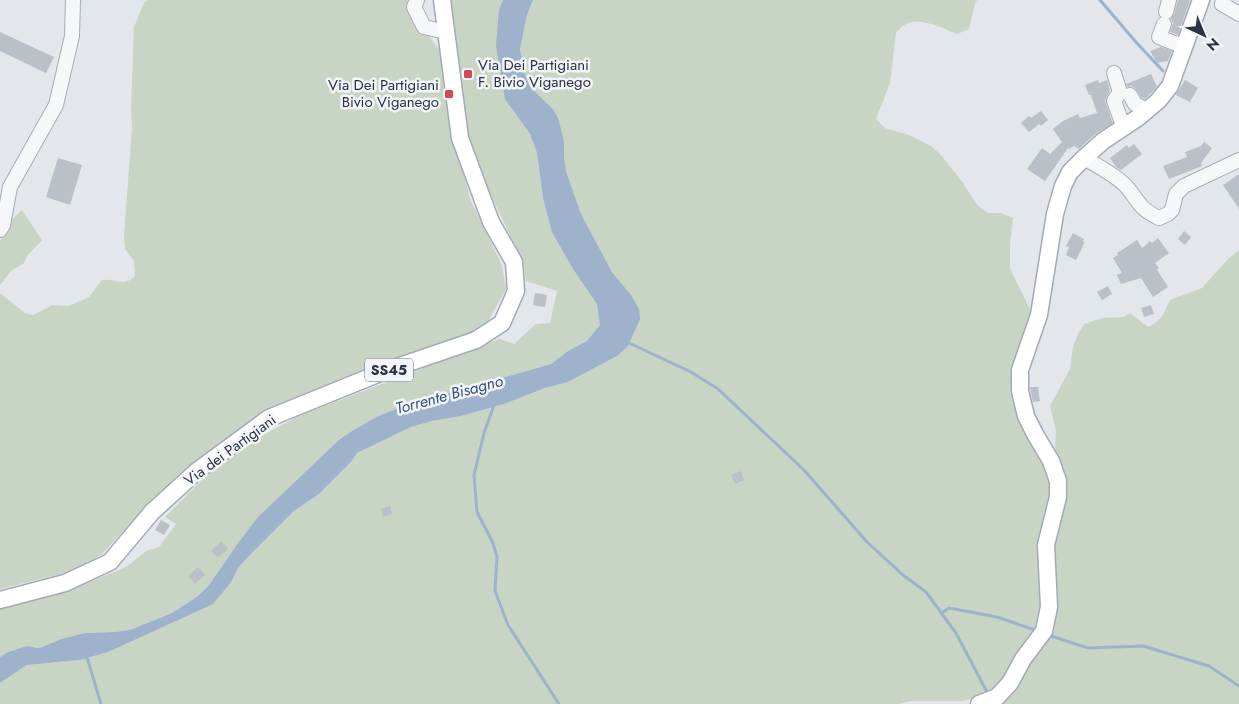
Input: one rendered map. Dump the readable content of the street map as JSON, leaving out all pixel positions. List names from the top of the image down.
{
  "streets": {
    "main road": ["SS45", "Via dei Partigiani"]
  },
  "water": ["Torrente Bisagno"],
  "places": {
    "transit": ["Via Dei Partigiani F. Bivio Viganego", "Via Dei Partigiani Bivio Viganego"]
  },
  "north": "bottom right"
}
